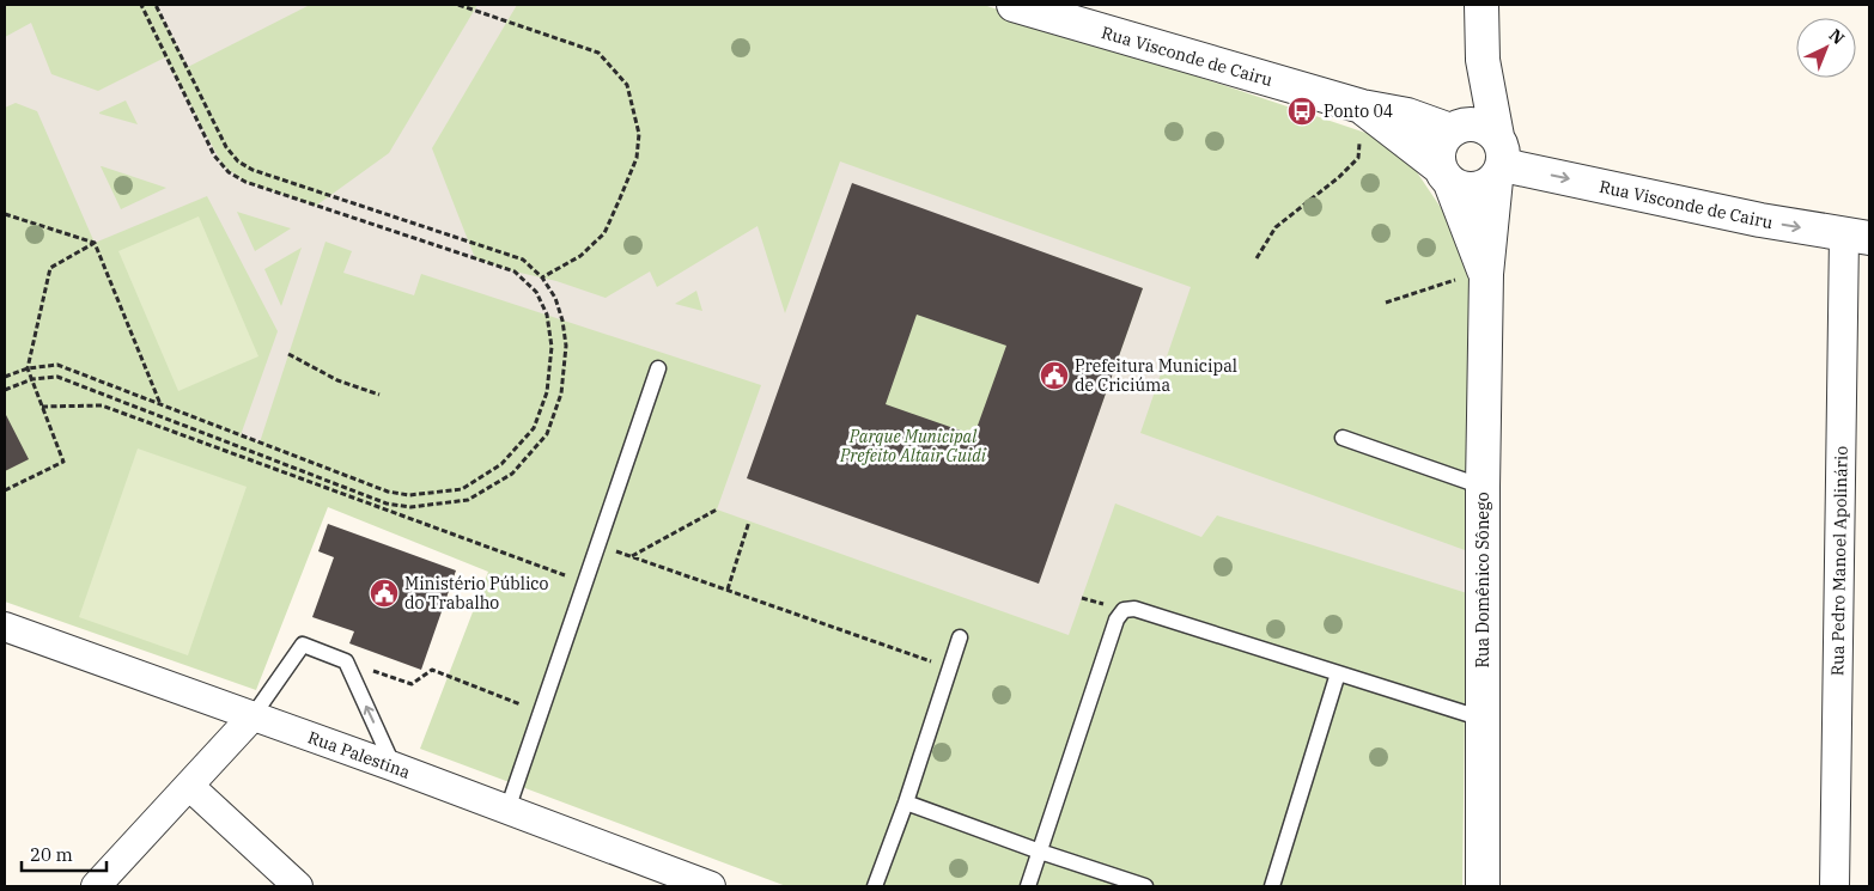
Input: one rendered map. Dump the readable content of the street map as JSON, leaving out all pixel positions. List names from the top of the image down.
{
  "streets": {
    "street": [
      "Rua Visconde de Cairu",
      "Rua Pedro Manoel Apolinário",
      "Rua Domênico Sônego",
      "Rua Palestina"
    ]
  },
  "crossings": [
    ["Rua Visconde de Cairu", "Rua Pedro Manoel Apolinário"],
    ["Rua Visconde de Cairu", "Rua Domênico Sônego"]
  ],
  "one_way": ["Rua Visconde de Cairu"],
  "parks": ["Parque Municipal Prefeito Altair Guidi"],
  "places": {
    "bus stop": ["Ponto 04"],
    "public building": ["Prefeitura Municipal de Criciúma", "Ministério Público do Trabalho"]
  },
  "scale_bar": "20 m",
  "north": "top right"
}
